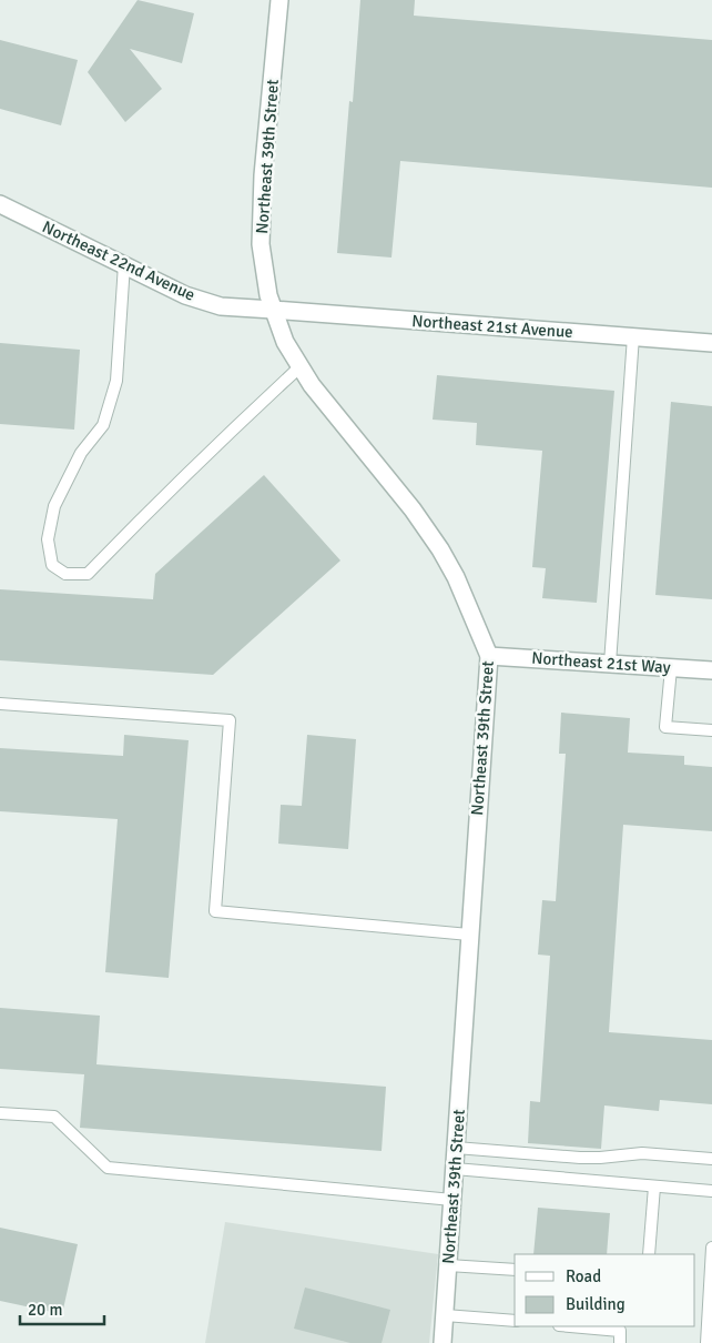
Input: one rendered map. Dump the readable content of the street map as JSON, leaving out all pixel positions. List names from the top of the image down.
{
  "streets": {
    "street": [
      "Northeast 39th Street",
      "Northeast 22nd Avenue",
      "Northeast 21st Avenue",
      "Northeast 21st Way"
    ]
  },
  "crossings": [
    ["Northeast 39th Street", "Northeast 22nd Avenue"],
    ["Northeast 39th Street", "Northeast 21st Avenue"],
    ["Northeast 39th Street", "Northeast 21st Way"],
    ["Northeast 22nd Avenue", "Northeast 21st Avenue"]
  ],
  "legend": ["Road", "Building"],
  "scale_bar": "20 m"
}
